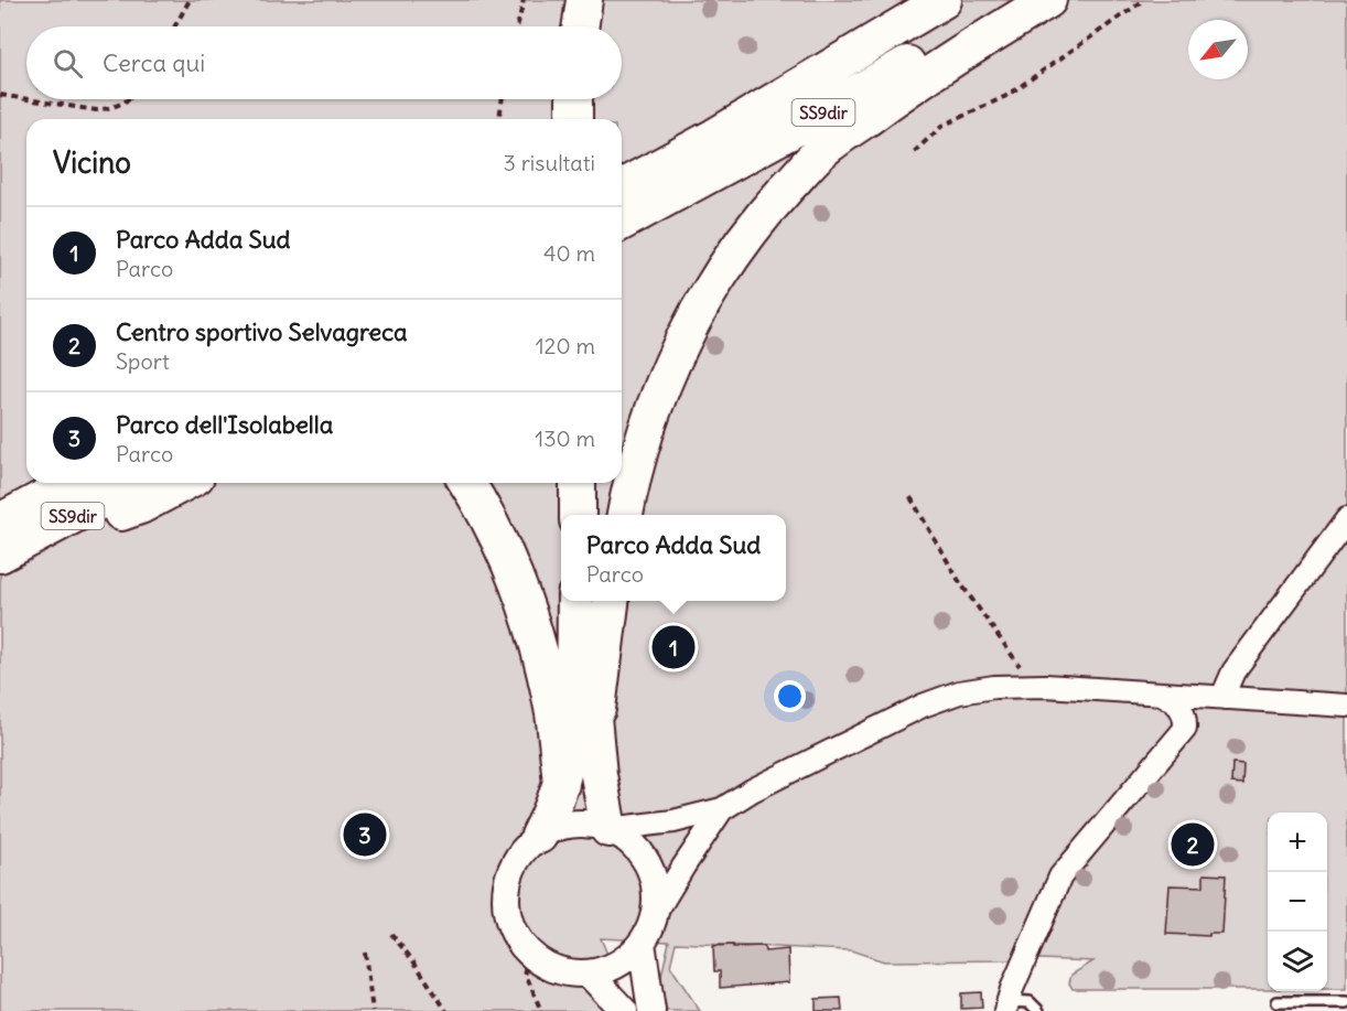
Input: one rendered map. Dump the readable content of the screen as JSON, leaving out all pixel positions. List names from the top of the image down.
{
  "streets": {
    "highway": ["SS9dir"]
  },
  "north": "bottom left",
  "page": {
    "search": "Cerca qui",
    "heading": ["Vicino", "3 risultati"],
    "list": [
      {
        "mark": "1",
        "name": "Parco Adda Sud",
        "note": "Parco",
        "value": "40 m"
      },
      {
        "mark": "2",
        "name": "Centro sportivo Selvagreca",
        "note": "Sport",
        "value": "120 m"
      },
      {
        "mark": "3",
        "name": "Parco dell'Isolabella",
        "note": "Parco",
        "value": "130 m"
      }
    ],
    "popup": ["Parco Adda Sud", "Parco"],
    "pins": ["1", "3", "2"],
    "map_buttons": ["+", "−"]
  }
}
